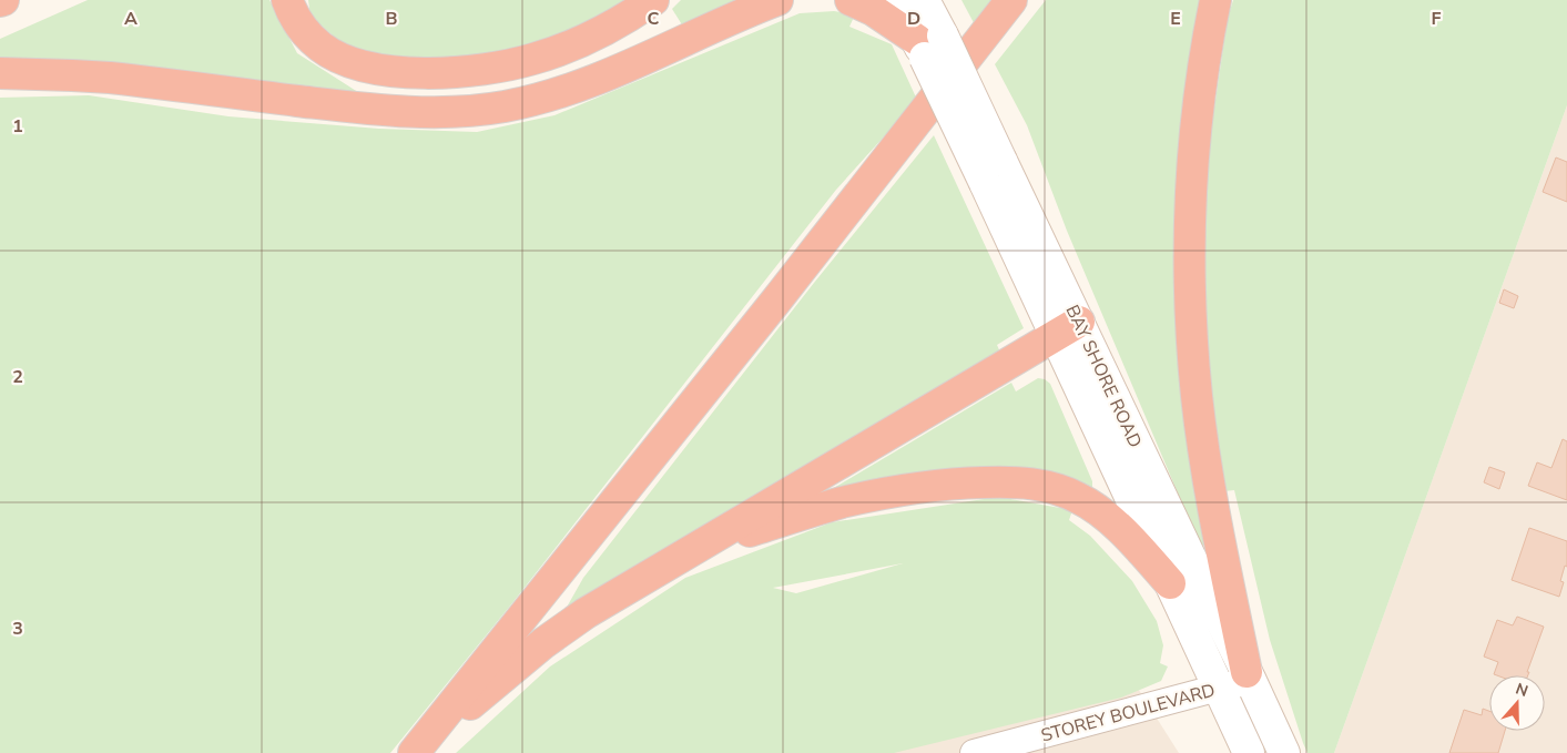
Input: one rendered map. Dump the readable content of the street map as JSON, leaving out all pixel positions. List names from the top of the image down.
{
  "streets": {
    "main road": ["BAY SHORE ROAD"],
    "street": ["STOREY BOULEVARD"]
  },
  "crossings": [
    ["BAY SHORE ROAD", "STOREY BOULEVARD"]
  ],
  "north": "top",
  "grid": {
    "columns": [
      "A",
      "B",
      "C",
      "D",
      "E",
      "F"
    ],
    "rows": ["1", "2", "3"]
  }
}
